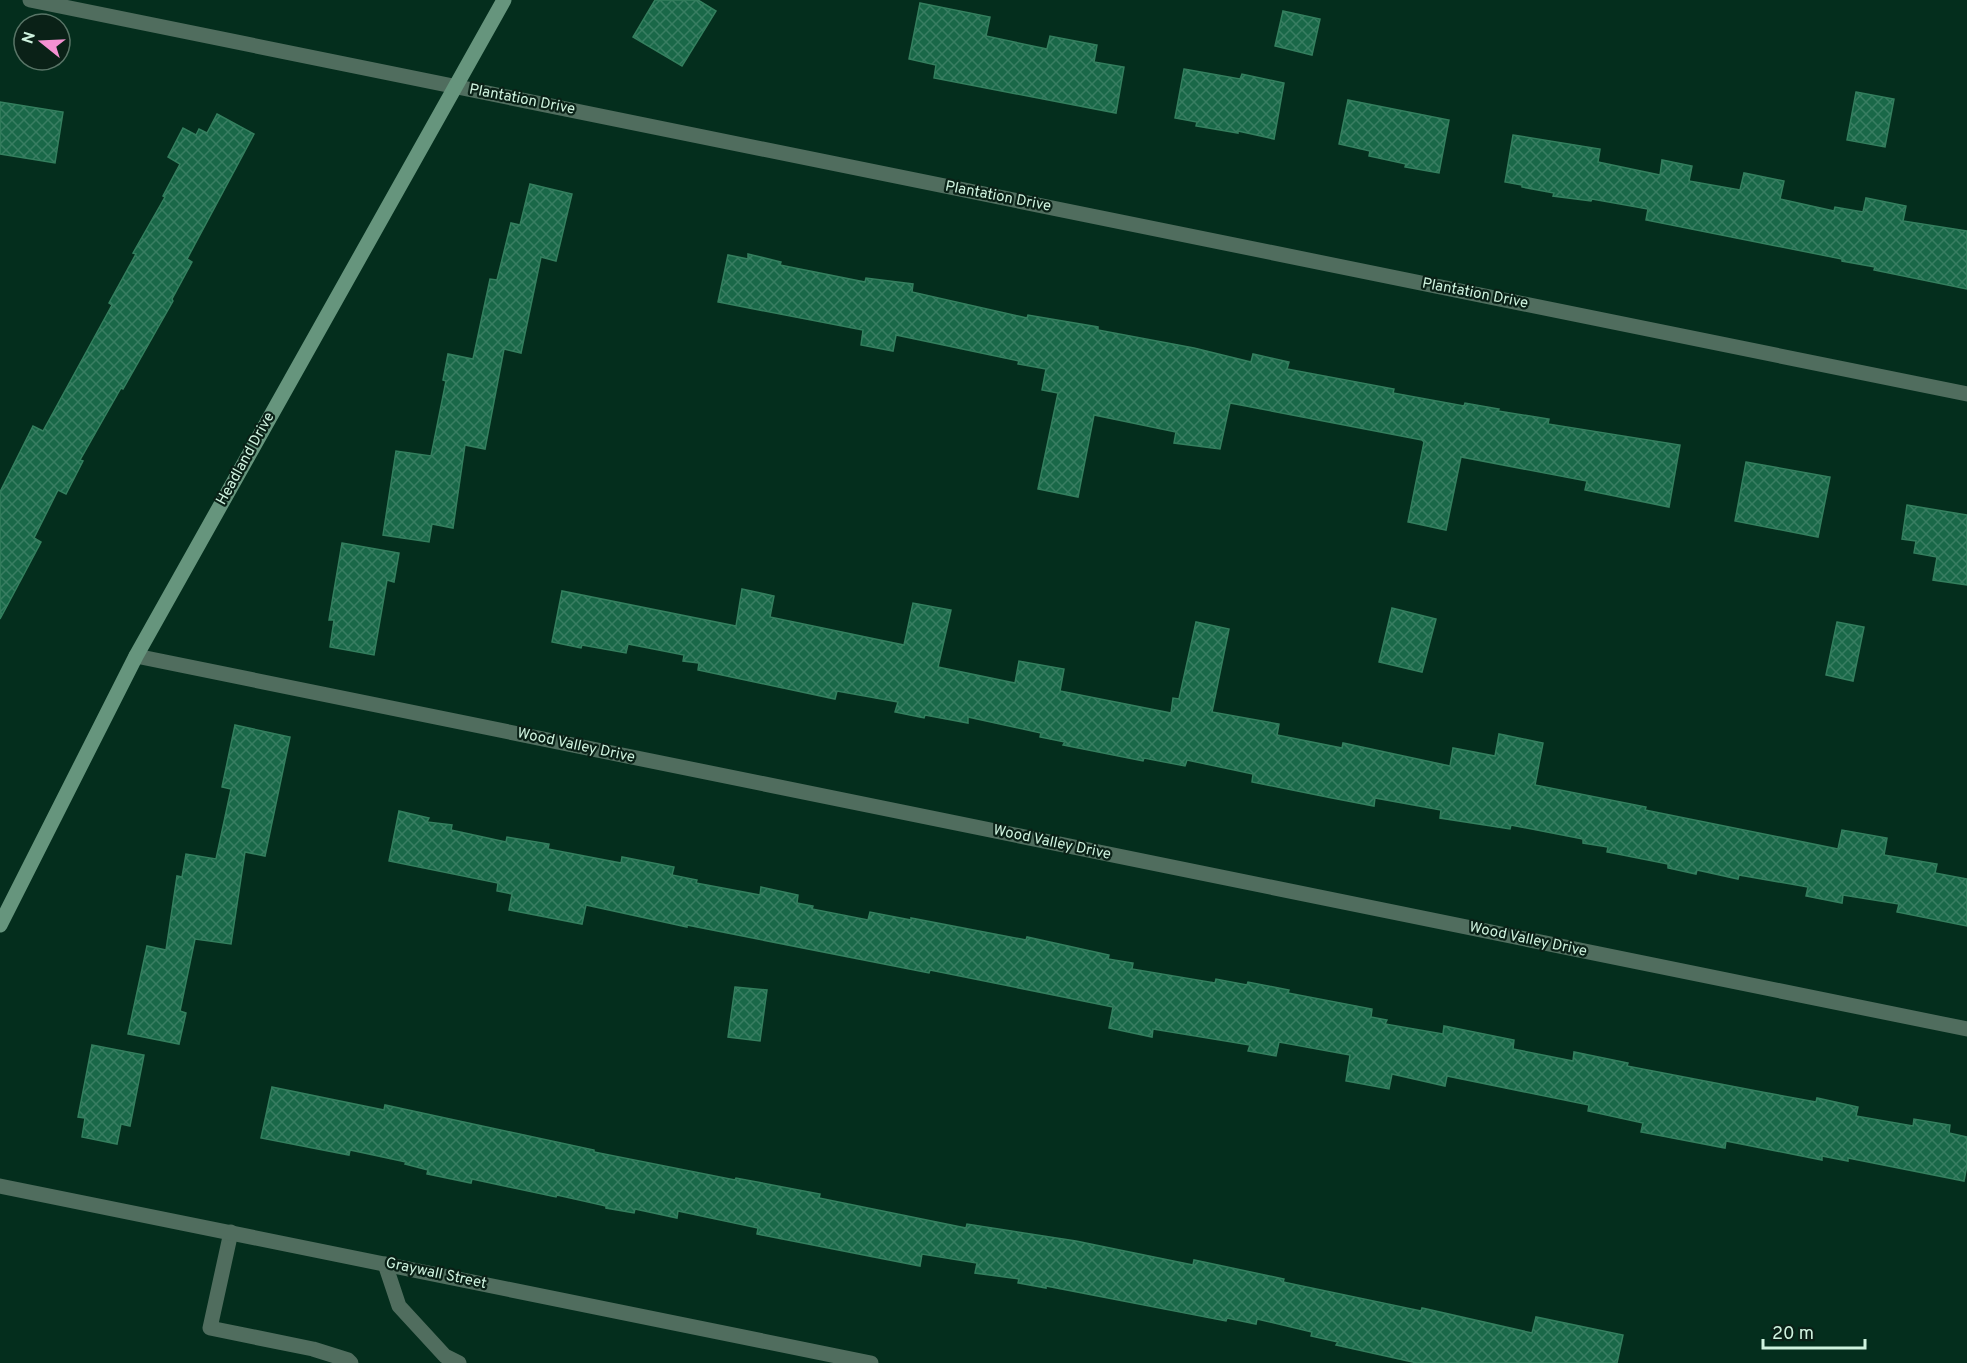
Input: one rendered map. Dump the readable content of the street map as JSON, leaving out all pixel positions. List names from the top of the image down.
{
  "streets": {
    "main road": ["Headland Drive"],
    "street": ["Plantation Drive", "Wood Valley Drive", "Graywall Street"]
  },
  "crossings": [
    ["Plantation Drive", "Headland Drive"],
    ["Headland Drive", "Wood Valley Drive"]
  ],
  "scale_bar": "20 m",
  "north": "left"
}
